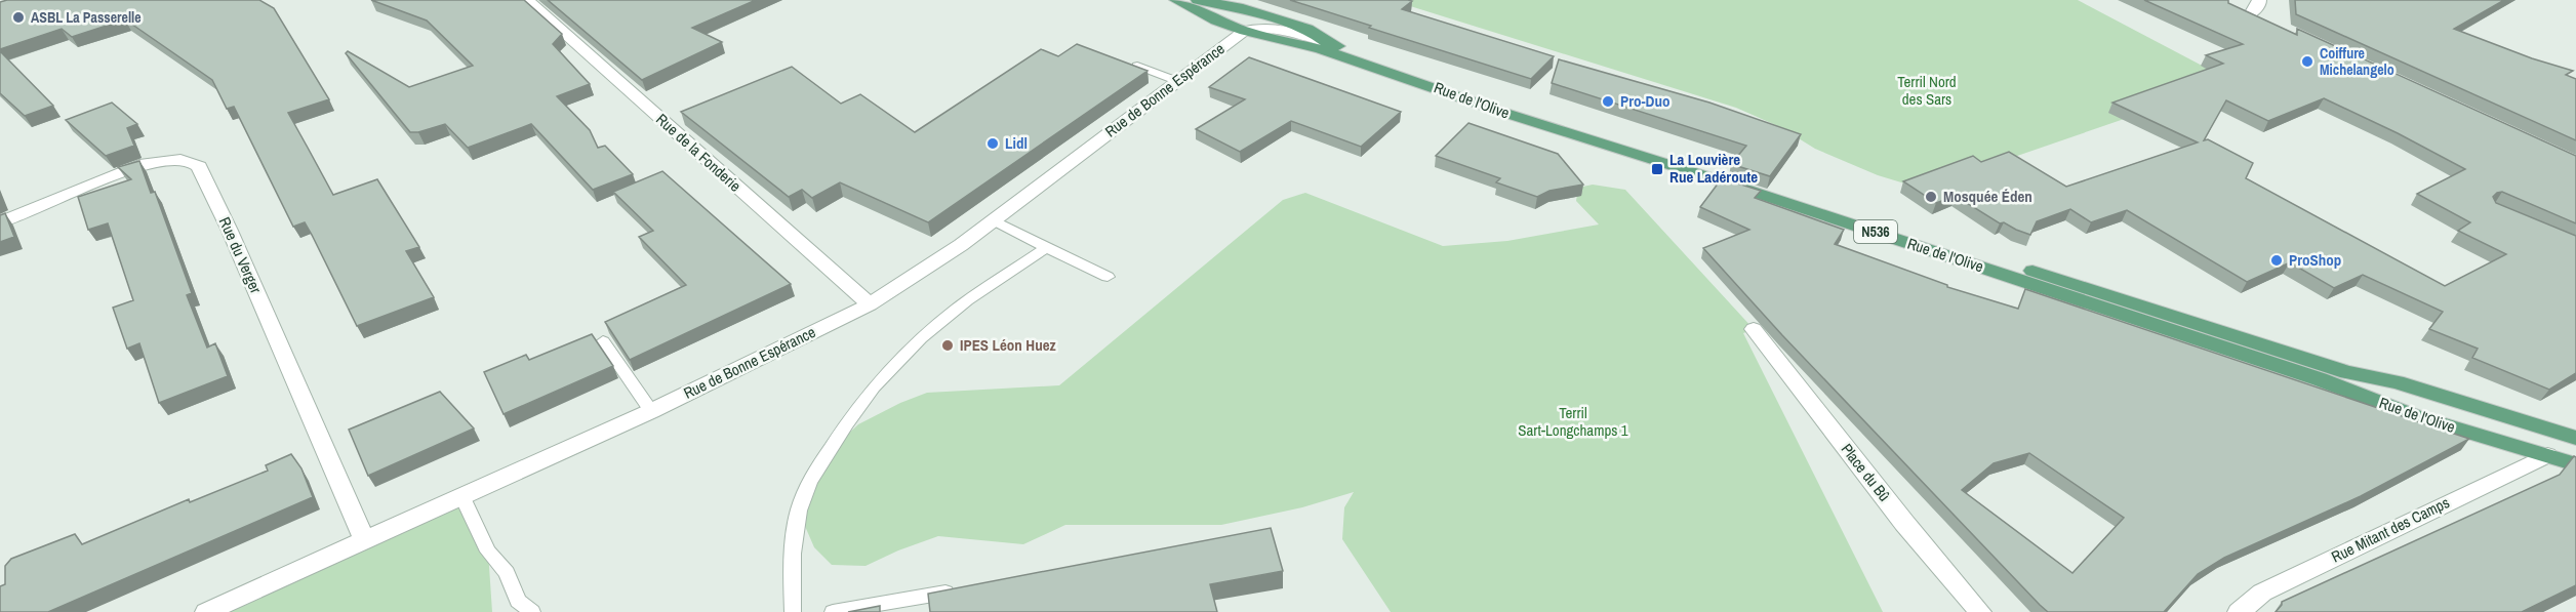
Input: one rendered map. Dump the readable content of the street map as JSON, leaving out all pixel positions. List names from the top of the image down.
{
  "streets": {
    "main road": ["Rue de l'Olive", "N536"],
    "street": [
      "Rue de Bonne Espérance",
      "Rue de la Fonderie",
      "Rue du Verger",
      "Place du Bû",
      "Rue Mitant des Camps"
    ]
  },
  "crossings": [
    ["Rue de Bonne Espérance", "Rue de l'Olive"],
    ["Rue de Bonne Espérance", "Rue de la Fonderie"],
    ["Rue de Bonne Espérance", "Rue du Verger"],
    ["Rue de l'Olive", "Rue Mitant des Camps"]
  ],
  "parks": ["Terril Nord des Sars", "Terril Sart-Longchamps 1"],
  "places": {
    "other": [
      "ASBL La Passerelle",
      "Coiffure Michelangelo",
      "Pro-Duo",
      "Lidl",
      "Mosquée Éden",
      "ProShop",
      "IPES Léon Huez"
    ],
    "transit": ["La Louvière Rue Ladéroute"]
  }
}
